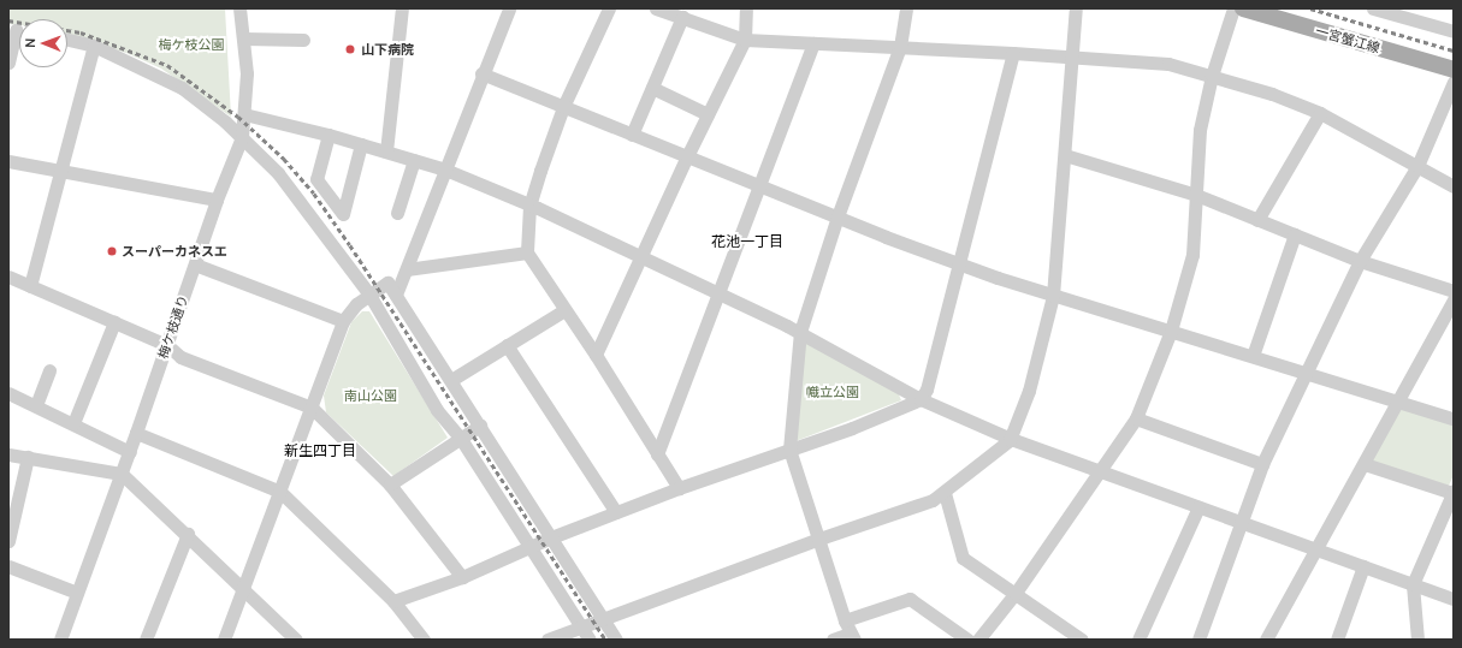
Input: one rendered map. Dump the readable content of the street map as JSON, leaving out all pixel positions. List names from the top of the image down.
{
  "streets": {
    "main road": ["一宮蟹江線"],
    "street": ["梅ケ枝通り"]
  },
  "districts": ["花池一丁目", "新生四丁目"],
  "parks": ["梅ケ枝公園", "幟立公園", "南山公園"],
  "places": ["山下病院", "スーパーカネスエ"],
  "north": "left"
}
